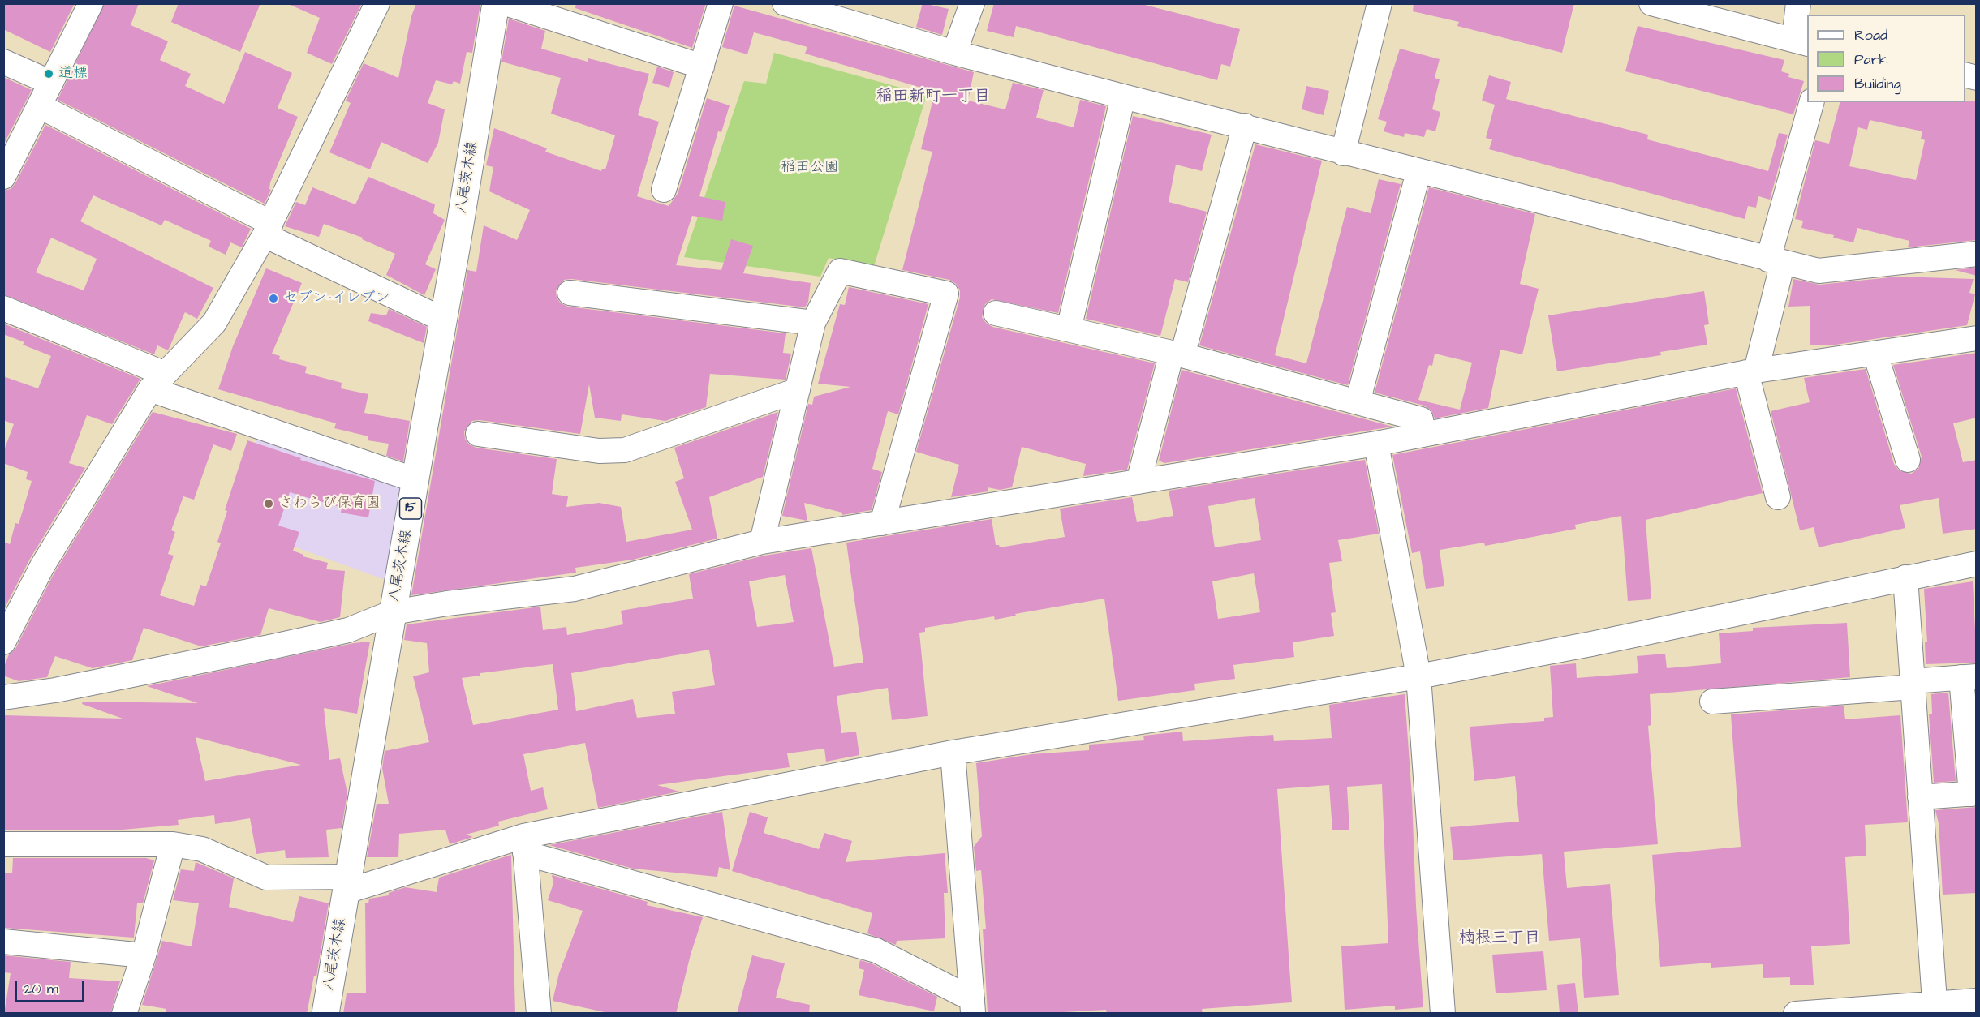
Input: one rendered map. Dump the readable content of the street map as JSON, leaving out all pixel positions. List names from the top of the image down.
{
  "streets": {
    "main road": ["八尾茨木線", "15"]
  },
  "districts": ["稲田新町一丁目", "楠根三丁目"],
  "parks": ["稲田公園"],
  "places": ["道標", "セブン-イレブン", "さわらび保育園"],
  "legend": ["Road", "Park", "Building"],
  "scale_bar": "20 m"
}
